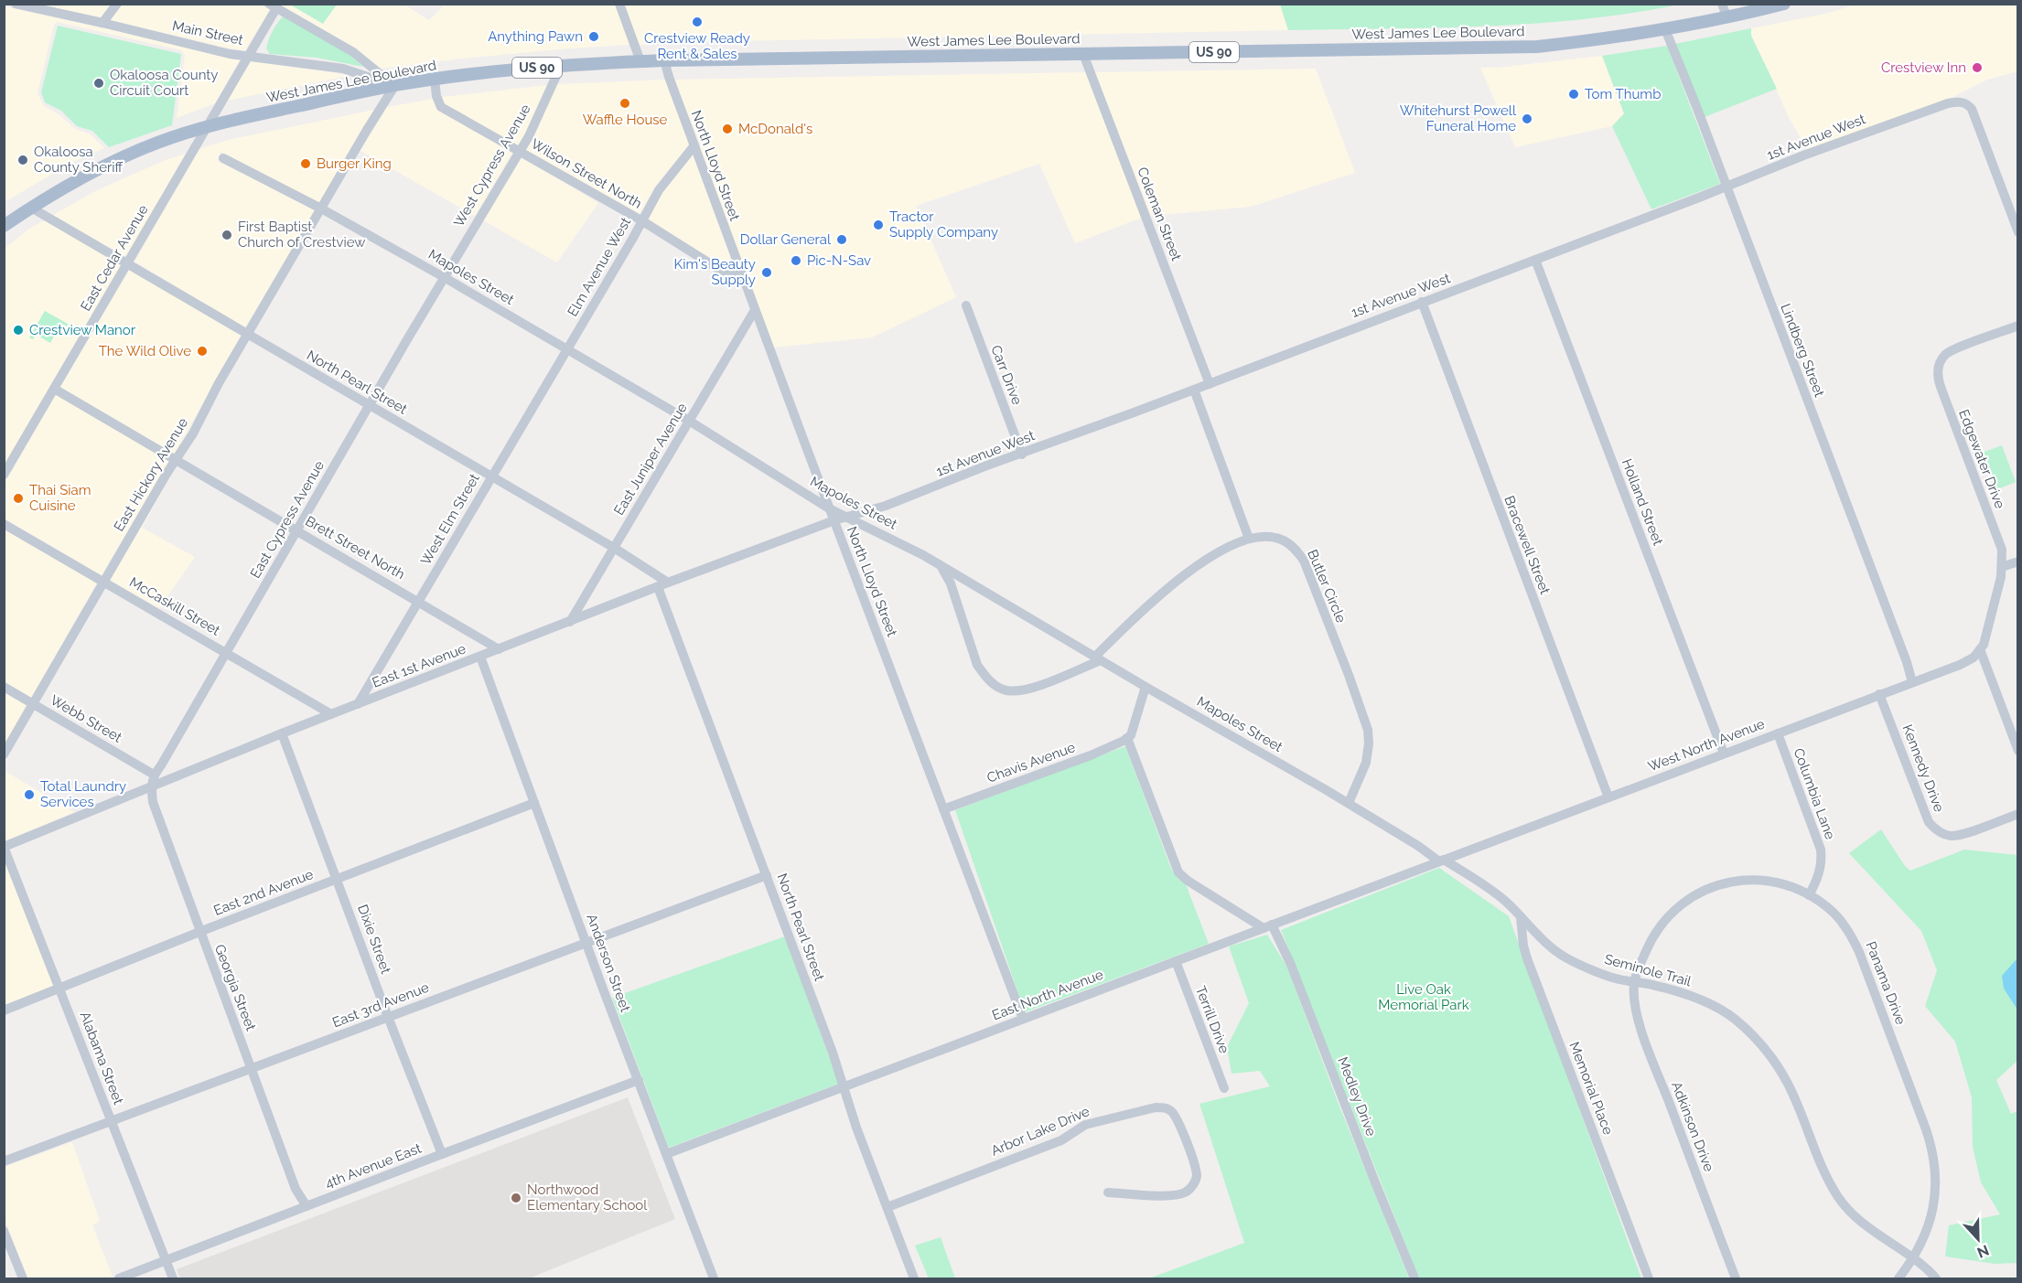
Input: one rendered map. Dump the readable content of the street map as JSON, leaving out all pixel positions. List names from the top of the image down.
{
  "streets": {
    "main road": ["West James Lee Boulevard", "US 90"],
    "street": [
      "Main Street",
      "1st Avenue West",
      "West Cypress Avenue",
      "North Lloyd Street",
      "Wilson Street North",
      "Coleman Street",
      "East Cedar Avenue",
      "Elm Avenue West",
      "Mapoles Street",
      "Lindberg Street",
      "Carr Drive",
      "North Pearl Street",
      "East Juniper Avenue",
      "Edgewater Drive",
      "East Hickory Avenue",
      "Holland Street",
      "East Cypress Avenue",
      "West Elm Street",
      "Bracewell Street",
      "Brett Street North",
      "Butler Circle",
      "McCaskill Street",
      "East 1st Avenue",
      "Webb Street",
      "West North Avenue",
      "Chavis Avenue",
      "Kennedy Drive",
      "Columbia Lane",
      "East 2nd Avenue",
      "Dixie Street",
      "Anderson Street",
      "Seminole Trail",
      "Panama Drive",
      "Georgia Street",
      "East North Avenue",
      "East 3rd Avenue",
      "Terrill Drive",
      "Alabama Street",
      "Memorial Place",
      "Medley Drive",
      "Adkinson Drive",
      "Arbor Lake Drive",
      "4th Avenue East"
    ]
  },
  "crossings": [
    ["Main Street", "West James Lee Boulevard"],
    ["Main Street", "East Cedar Avenue"],
    ["Main Street", "East Hickory Avenue"],
    ["West James Lee Boulevard", "US 90"],
    ["West James Lee Boulevard", "West Cypress Avenue"],
    ["West James Lee Boulevard", "North Lloyd Street"],
    ["West James Lee Boulevard", "Wilson Street North"],
    ["West James Lee Boulevard", "Coleman Street"],
    ["West James Lee Boulevard", "East Cedar Avenue"],
    ["West James Lee Boulevard", "Lindberg Street"],
    ["West James Lee Boulevard", "East Hickory Avenue"],
    ["US 90", "East Cedar Avenue"],
    ["US 90", "North Pearl Street"],
    ["1st Avenue West", "Coleman Street"],
    ["1st Avenue West", "Mapoles Street"],
    ["1st Avenue West", "Lindberg Street"],
    ["1st Avenue West", "Carr Drive"],
    ["1st Avenue West", "Holland Street"],
    ["1st Avenue West", "Bracewell Street"],
    ["1st Avenue West", "East 1st Avenue"],
    ["West Cypress Avenue", "Wilson Street North"],
    ["West Cypress Avenue", "Mapoles Street"],
    ["West Cypress Avenue", "East Cypress Avenue"],
    ["North Lloyd Street", "Wilson Street North"],
    ["North Lloyd Street", "Elm Avenue West"],
    ["North Lloyd Street", "Mapoles Street"],
    ["North Lloyd Street", "East Juniper Avenue"],
    ["North Lloyd Street", "East 1st Avenue"],
    ["North Lloyd Street", "Chavis Avenue"],
    ["North Lloyd Street", "East North Avenue"],
    ["Wilson Street North", "Elm Avenue West"],
    ["East Cedar Avenue", "North Pearl Street"],
    ["East Cedar Avenue", "Brett Street North"],
    ["Elm Avenue West", "Mapoles Street"],
    ["Elm Avenue West", "West Elm Street"],
    ["Mapoles Street", "East Juniper Avenue"],
    ["Mapoles Street", "East Hickory Avenue"],
    ["Mapoles Street", "East Cypress Avenue"],
    ["Mapoles Street", "West Elm Street"],
    ["Mapoles Street", "Butler Circle"],
    ["Mapoles Street", "East 1st Avenue"],
    ["Mapoles Street", "West North Avenue"],
    ["Mapoles Street", "Seminole Trail"],
    ["Mapoles Street", "East North Avenue"],
    ["Lindberg Street", "West North Avenue"],
    ["North Pearl Street", "East Juniper Avenue"],
    ["North Pearl Street", "East Hickory Avenue"],
    ["North Pearl Street", "East Cypress Avenue"],
    ["North Pearl Street", "West Elm Street"],
    ["North Pearl Street", "East 1st Avenue"],
    ["North Pearl Street", "East North Avenue"],
    ["North Pearl Street", "East 3rd Avenue"],
    ["North Pearl Street", "Arbor Lake Drive"],
    ["East Juniper Avenue", "East 1st Avenue"],
    ["Edgewater Drive", "West North Avenue"],
    ["East Hickory Avenue", "Brett Street North"],
    ["East Hickory Avenue", "McCaskill Street"],
    ["East Hickory Avenue", "Webb Street"],
    ["Holland Street", "West North Avenue"],
    ["East Cypress Avenue", "Brett Street North"],
    ["East Cypress Avenue", "McCaskill Street"],
    ["East Cypress Avenue", "Webb Street"],
    ["East Cypress Avenue", "Georgia Street"],
    ["West Elm Street", "Brett Street North"],
    ["West Elm Street", "East 1st Avenue"],
    ["Bracewell Street", "West North Avenue"],
    ["Brett Street North", "East 1st Avenue"],
    ["McCaskill Street", "East 1st Avenue"],
    ["East 1st Avenue", "Dixie Street"],
    ["East 1st Avenue", "Anderson Street"],
    ["East 1st Avenue", "Georgia Street"],
    ["East 1st Avenue", "Alabama Street"],
    ["Webb Street", "Georgia Street"],
    ["West North Avenue", "Kennedy Drive"],
    ["West North Avenue", "Columbia Lane"],
    ["West North Avenue", "Seminole Trail"],
    ["West North Avenue", "East North Avenue"],
    ["Columbia Lane", "Panama Drive"],
    ["East 2nd Avenue", "Dixie Street"],
    ["East 2nd Avenue", "Anderson Street"],
    ["East 2nd Avenue", "Georgia Street"],
    ["East 2nd Avenue", "Alabama Street"],
    ["Dixie Street", "East 3rd Avenue"],
    ["Dixie Street", "4th Avenue East"],
    ["Anderson Street", "East North Avenue"],
    ["Anderson Street", "East 3rd Avenue"],
    ["Anderson Street", "4th Avenue East"],
    ["Seminole Trail", "Panama Drive"],
    ["Seminole Trail", "East North Avenue"],
    ["Seminole Trail", "Memorial Place"],
    ["Seminole Trail", "Adkinson Drive"],
    ["Panama Drive", "Adkinson Drive"],
    ["Georgia Street", "East 3rd Avenue"],
    ["Georgia Street", "4th Avenue East"],
    ["East North Avenue", "Terrill Drive"],
    ["East North Avenue", "Medley Drive"],
    ["East 3rd Avenue", "Alabama Street"],
    ["Alabama Street", "4th Avenue East"]
  ],
  "parks": ["Live Oak Memorial Park"],
  "places": [
    "Crestview Ready Rent & Sales",
    "Anything Pawn",
    "Crestview Inn",
    "Okaloosa County Circuit Court",
    "Tom Thumb",
    "Waffle House",
    "Whitehurst Powell Funeral Home",
    "McDonald's",
    "Okaloosa County Sheriff",
    "Burger King",
    "Tractor Supply Company",
    "First Baptist Church of Crestview",
    "Dollar General",
    "Pic-N-Sav",
    "Kim's Beauty Supply",
    "Crestview Manor",
    "The Wild Olive",
    "Thai Siam Cuisine",
    "Total Laundry Services",
    "Northwood Elementary School"
  ],
  "north": "bottom"
}
